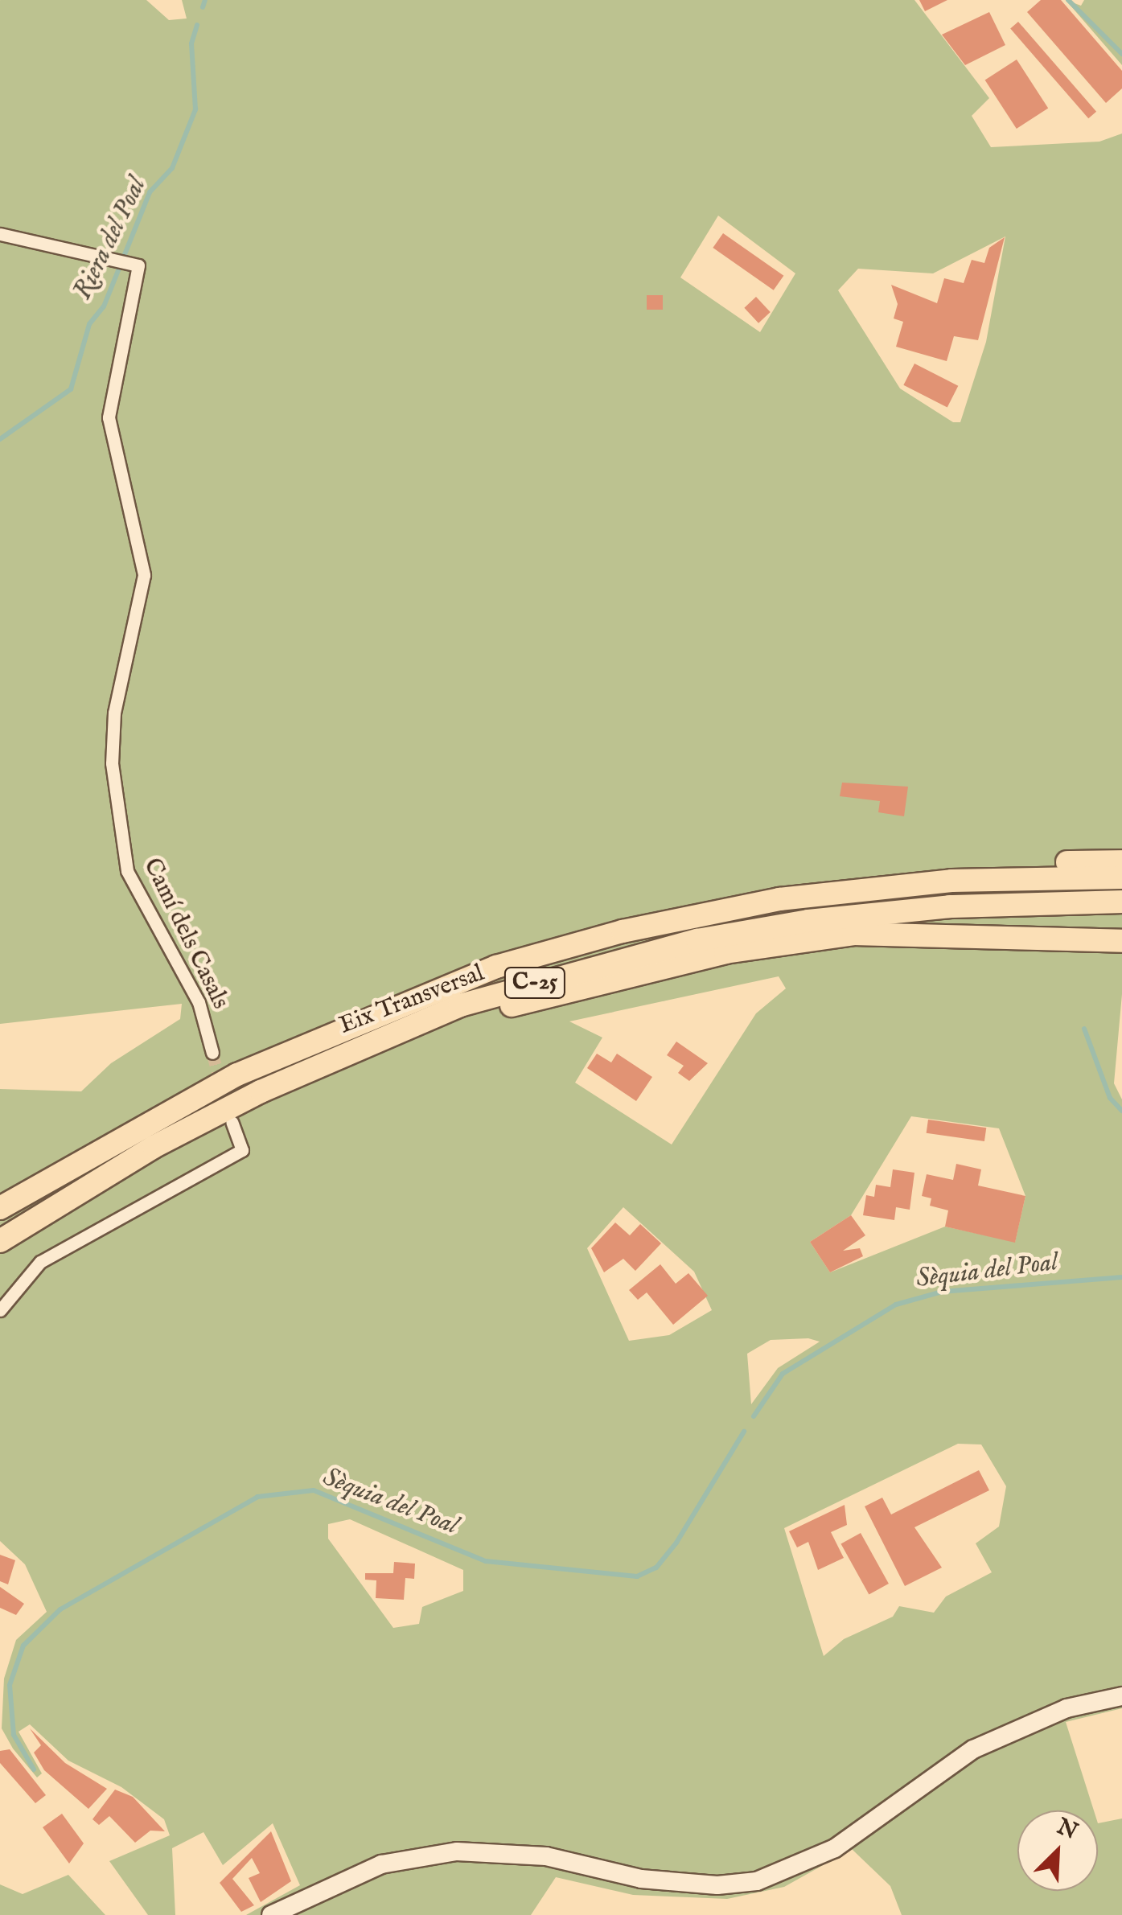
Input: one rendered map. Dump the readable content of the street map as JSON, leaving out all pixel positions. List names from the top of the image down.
{
  "streets": {
    "highway": ["C-25", "Eix Transversal"],
    "street": ["Camí dels Casals"]
  },
  "water": ["Riera del Poal", "Sèquia del Poal"],
  "north": "top right"
}
